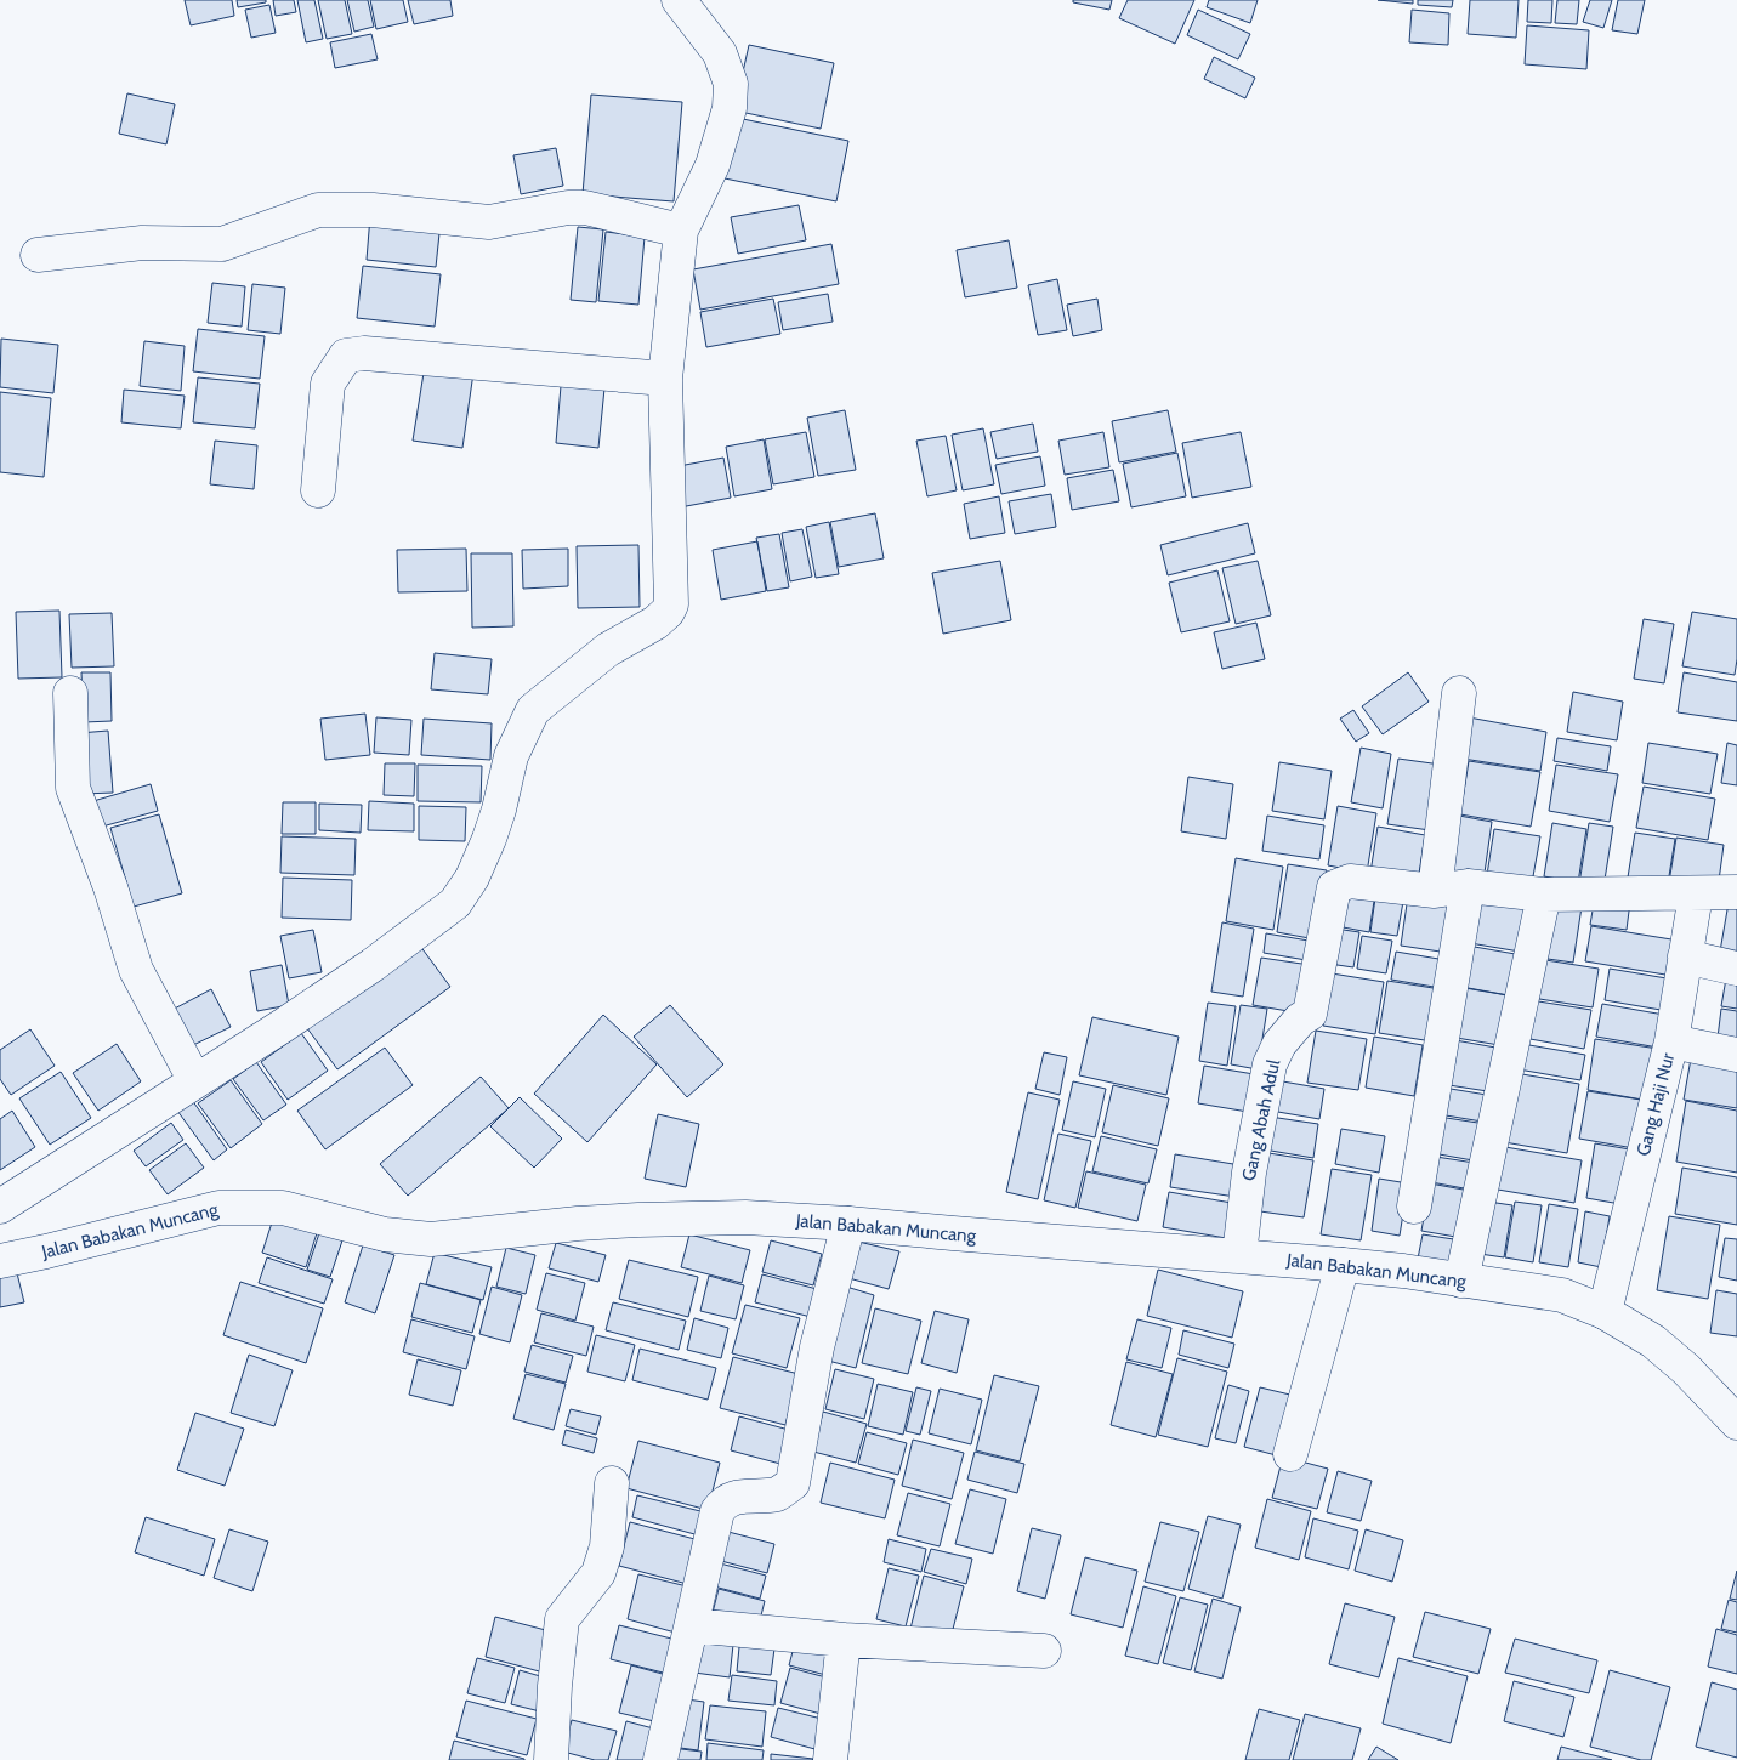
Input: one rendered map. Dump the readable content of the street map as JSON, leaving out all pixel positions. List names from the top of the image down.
{
  "streets": {
    "street": ["Gang Haji Nur", "Gang Abah Adul", "Jalan Babakan Muncang"]
  },
  "crossings": [
    ["Gang Haji Nur", "Jalan Babakan Muncang"],
    ["Gang Abah Adul", "Jalan Babakan Muncang"]
  ]
}
